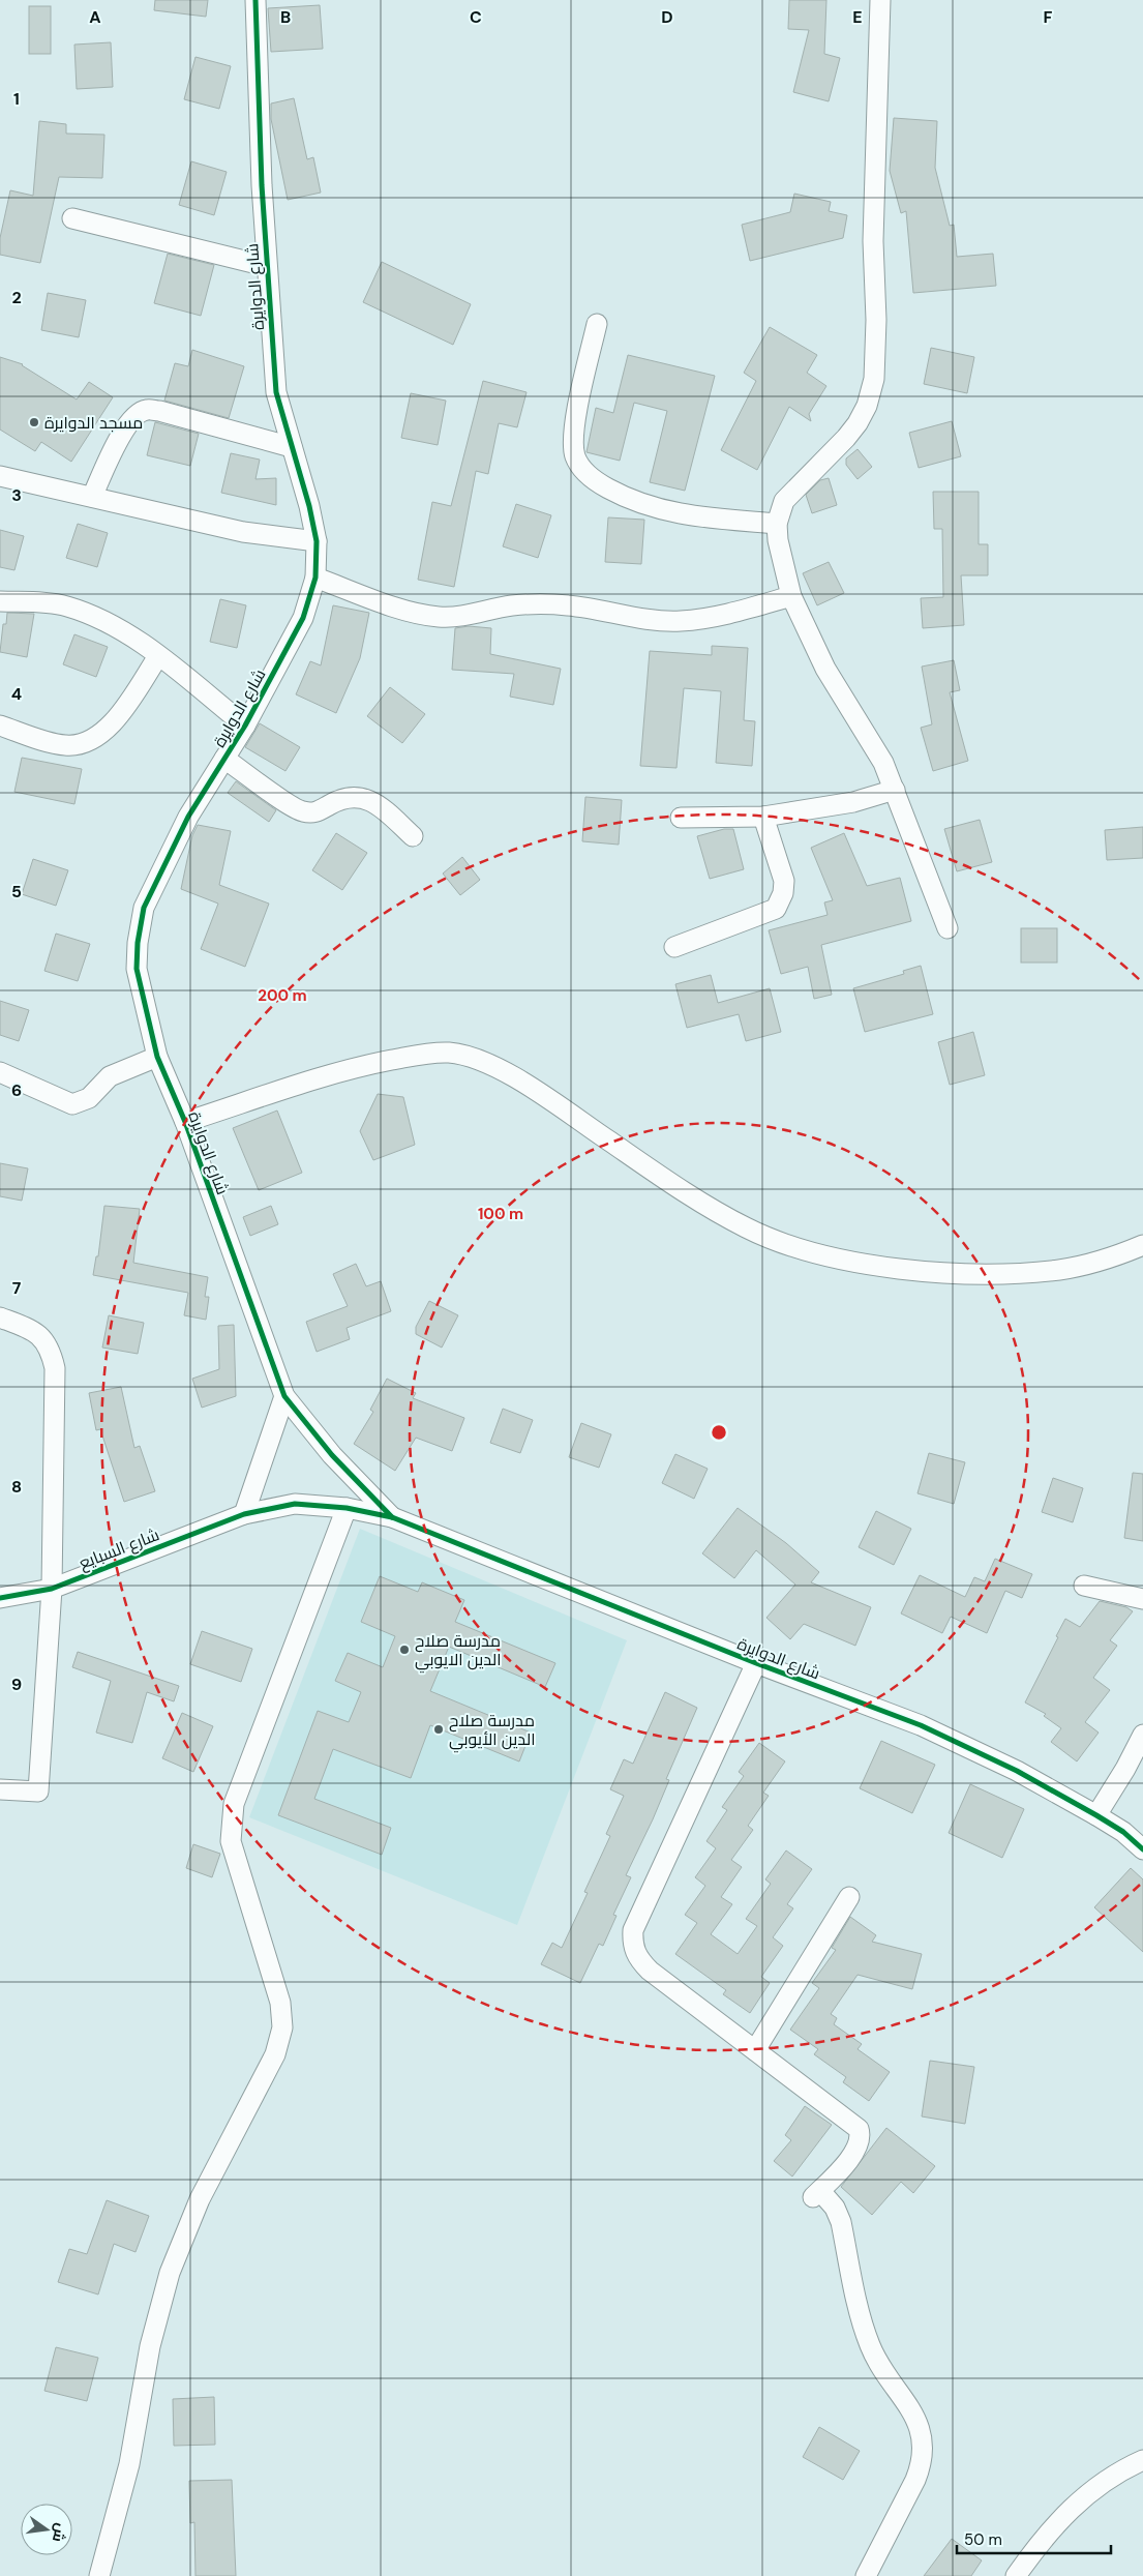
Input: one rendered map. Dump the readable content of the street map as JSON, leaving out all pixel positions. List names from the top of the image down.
{
  "streets": {
    "street": ["شارع الدوايرة", "شارع السبايع"]
  },
  "crossings": [
    ["شارع الدوايرة", "شارع السبايع"]
  ],
  "places": ["مسجد الدوايرة", "مدرسة صلاح الدين الايوبي", "مدرسة صلاح الدين الأيوبي"],
  "scale_bar": "50 m",
  "north": "right",
  "grid": {
    "columns": [
      "A",
      "B",
      "C",
      "D",
      "E",
      "F"
    ],
    "rows": [
      "1",
      "2",
      "3",
      "4",
      "5",
      "6",
      "7",
      "8",
      "9"
    ]
  },
  "rings": ["200 m", "100 m"]
}
